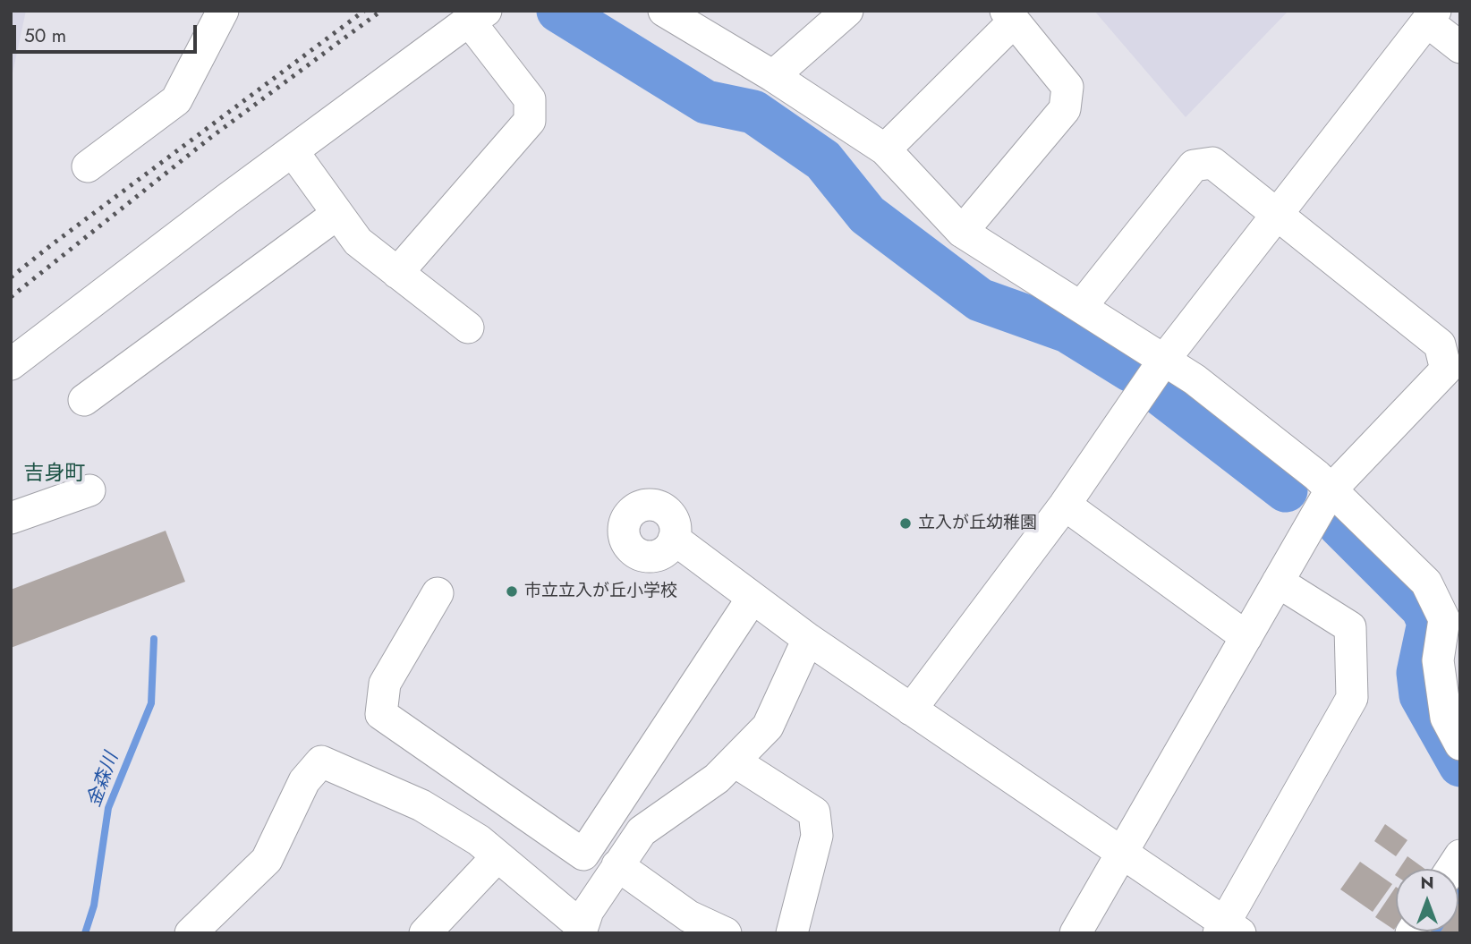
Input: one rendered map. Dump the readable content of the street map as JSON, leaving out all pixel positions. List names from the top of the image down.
{
  "districts": ["吉身町"],
  "water": ["金森川"],
  "places": ["立入が丘幼稚園", "市立立入が丘小学校"],
  "scale_bar": "50 m",
  "north": "top"
}
